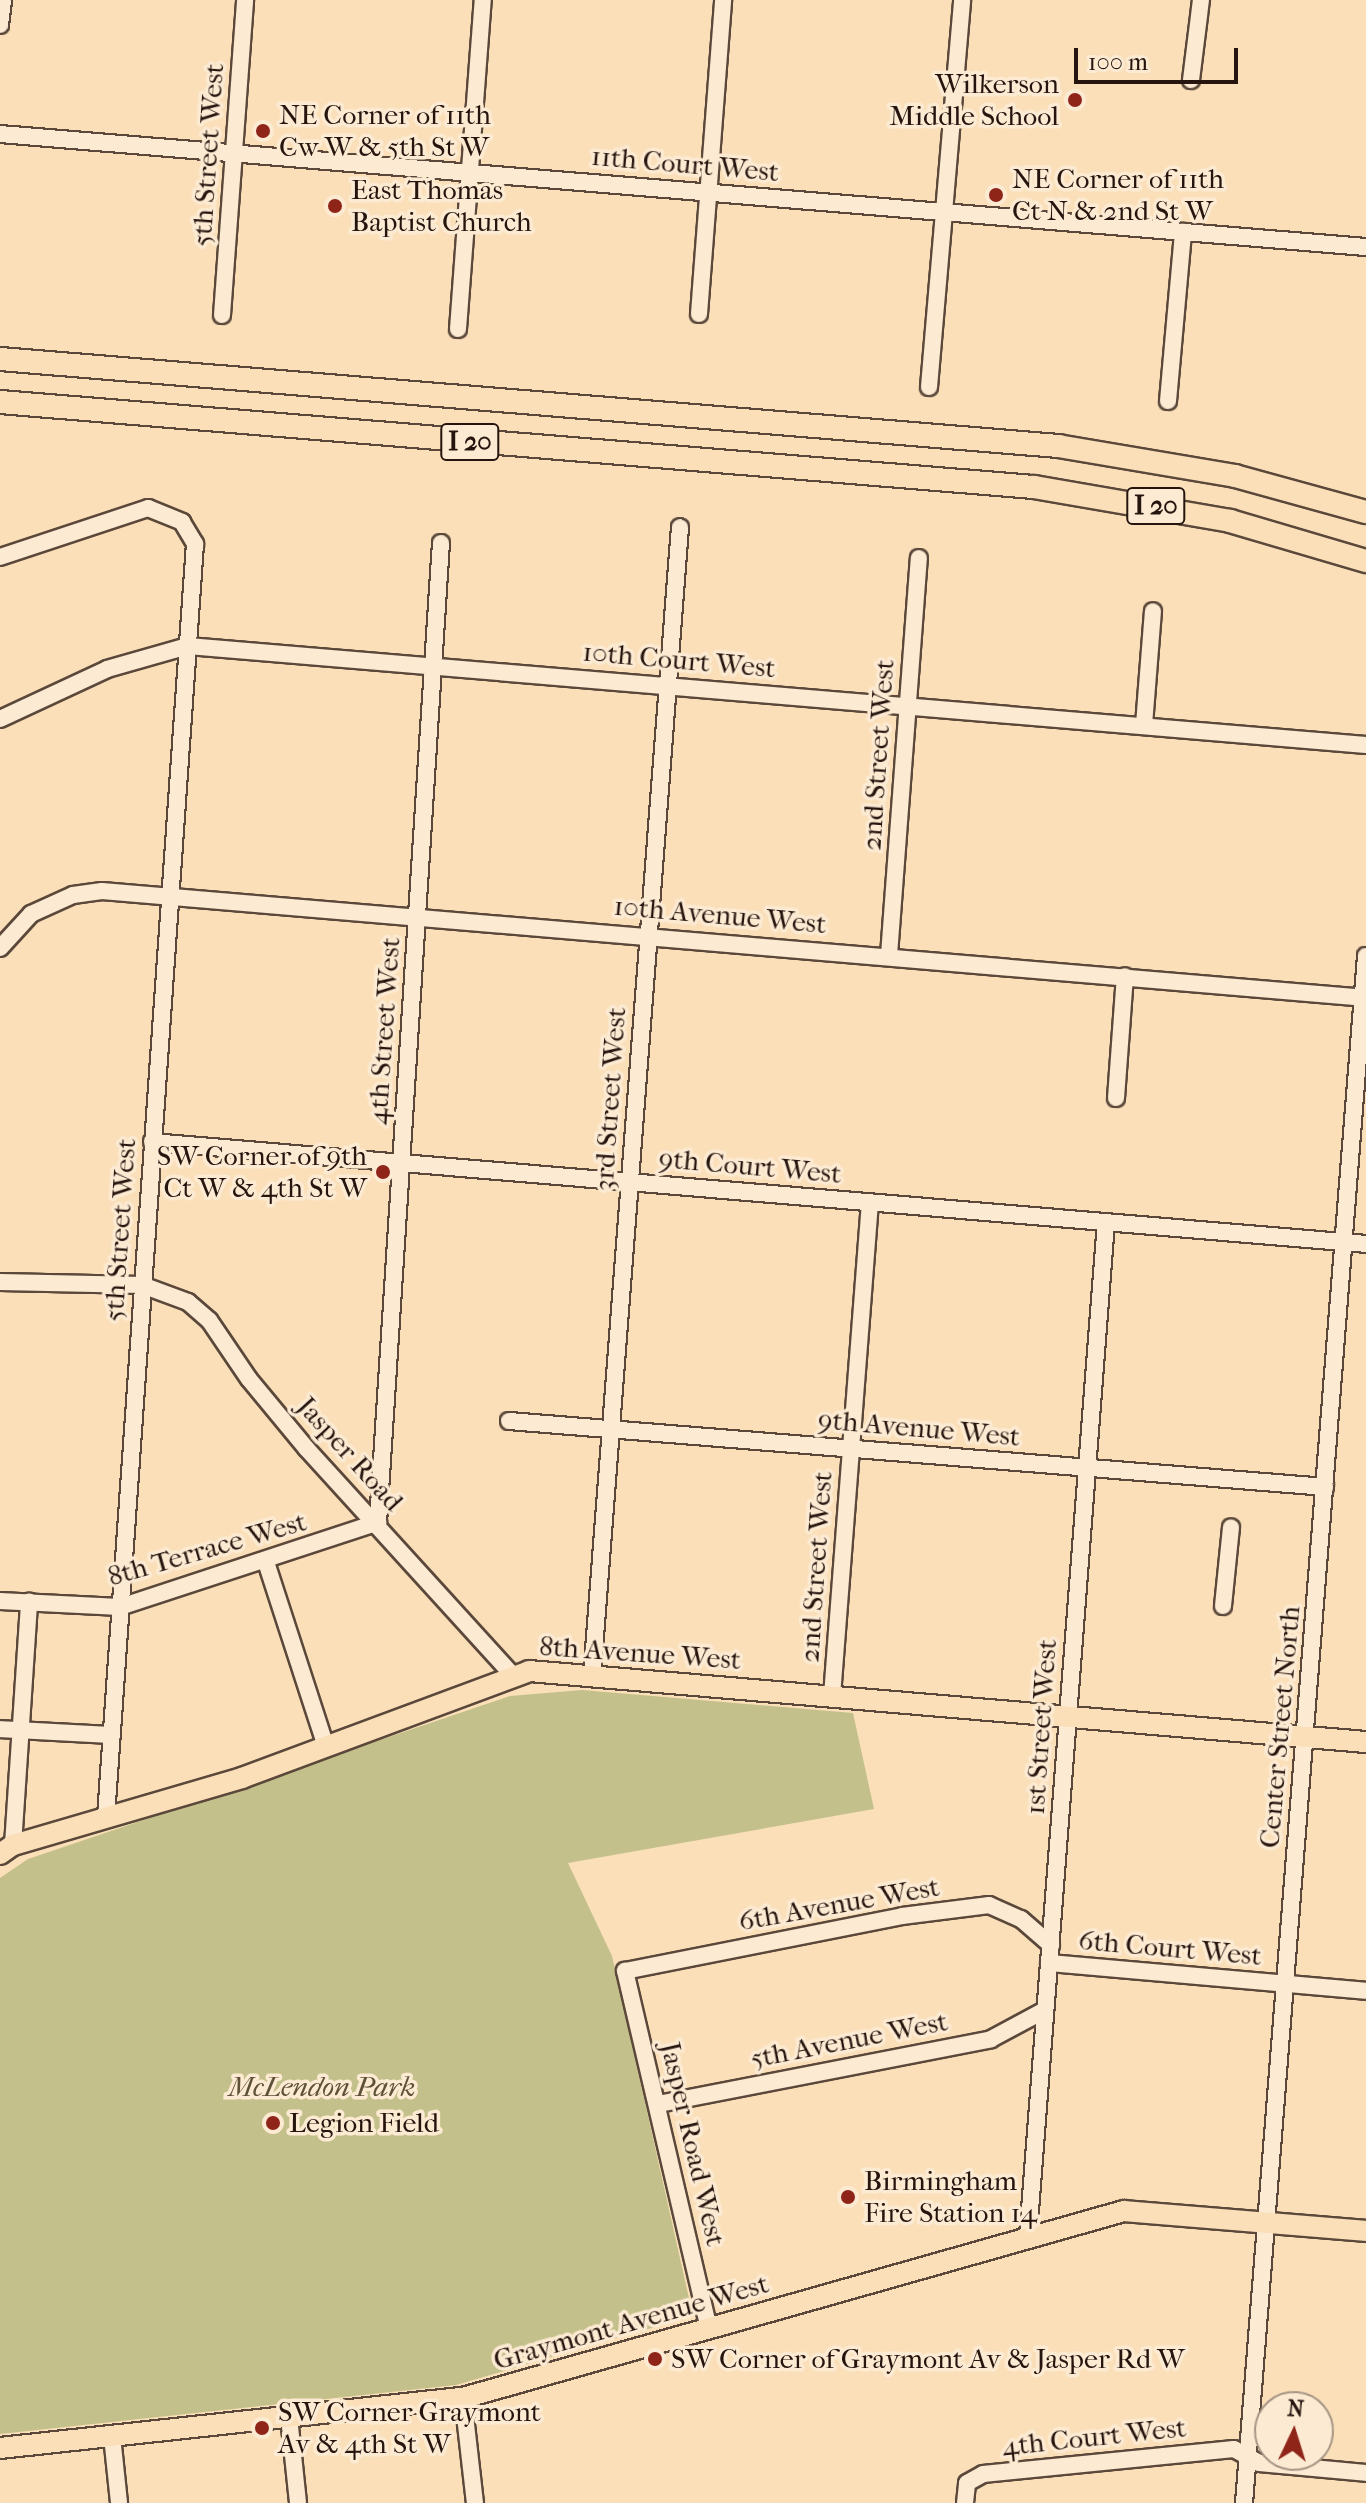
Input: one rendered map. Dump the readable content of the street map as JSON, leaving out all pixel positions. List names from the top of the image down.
{
  "streets": {
    "highway": ["I 20"],
    "main road": ["8th Avenue West", "Graymont Avenue West"],
    "street": [
      "5th Street West",
      "11th Court West",
      "10th Court West",
      "2nd Street West",
      "10th Avenue West",
      "4th Street West",
      "3rd Street West",
      "9th Court West",
      "9th Avenue West",
      "Jasper Road",
      "8th Terrace West",
      "1st Street West",
      "Center Street North",
      "6th Avenue West",
      "6th Court West",
      "5th Avenue West",
      "Jasper Road West",
      "4th Court West"
    ]
  },
  "crossings": [
    ["5th Street West", "11th Court West"],
    ["5th Street West", "10th Court West"],
    ["5th Street West", "10th Avenue West"],
    ["5th Street West", "9th Court West"],
    ["5th Street West", "Jasper Road"],
    ["5th Street West", "8th Terrace West"],
    ["5th Street West", "8th Avenue West"],
    ["10th Court West", "2nd Street West"],
    ["10th Court West", "4th Street West"],
    ["10th Court West", "3rd Street West"],
    ["2nd Street West", "10th Avenue West"],
    ["2nd Street West", "9th Court West"],
    ["2nd Street West", "9th Avenue West"],
    ["2nd Street West", "8th Avenue West"],
    ["10th Avenue West", "4th Street West"],
    ["10th Avenue West", "3rd Street West"],
    ["10th Avenue West", "Center Street North"],
    ["4th Street West", "9th Court West"],
    ["4th Street West", "Jasper Road"],
    ["4th Street West", "8th Terrace West"],
    ["3rd Street West", "9th Court West"],
    ["3rd Street West", "9th Avenue West"],
    ["3rd Street West", "8th Avenue West"],
    ["9th Court West", "1st Street West"],
    ["9th Court West", "Center Street North"],
    ["9th Avenue West", "1st Street West"],
    ["9th Avenue West", "Center Street North"],
    ["Jasper Road", "8th Terrace West"],
    ["Jasper Road", "8th Avenue West"],
    ["8th Avenue West", "1st Street West"],
    ["8th Avenue West", "Center Street North"],
    ["1st Street West", "6th Avenue West"],
    ["1st Street West", "6th Court West"],
    ["1st Street West", "5th Avenue West"],
    ["1st Street West", "Graymont Avenue West"],
    ["Center Street North", "6th Court West"],
    ["Center Street North", "Graymont Avenue West"],
    ["Center Street North", "4th Court West"],
    ["6th Avenue West", "Jasper Road West"],
    ["5th Avenue West", "Jasper Road West"],
    ["Jasper Road West", "Graymont Avenue West"]
  ],
  "parks": ["McLendon Park"],
  "places": [
    "Wilkerson Middle School",
    "NE Corner of 11th Cw W & 5th St W",
    "NE Corner of 11th Ct N & 2nd St W",
    "East Thomas Baptist Church",
    "SW Corner of 9th Ct W & 4th St W",
    "Legion Field",
    "Birmingham Fire Station 14",
    "SW Corner of Graymont Av & Jasper Rd W",
    "SW Corner Graymont Av & 4th St W"
  ],
  "scale_bar": "100 m",
  "north": "top"
}
